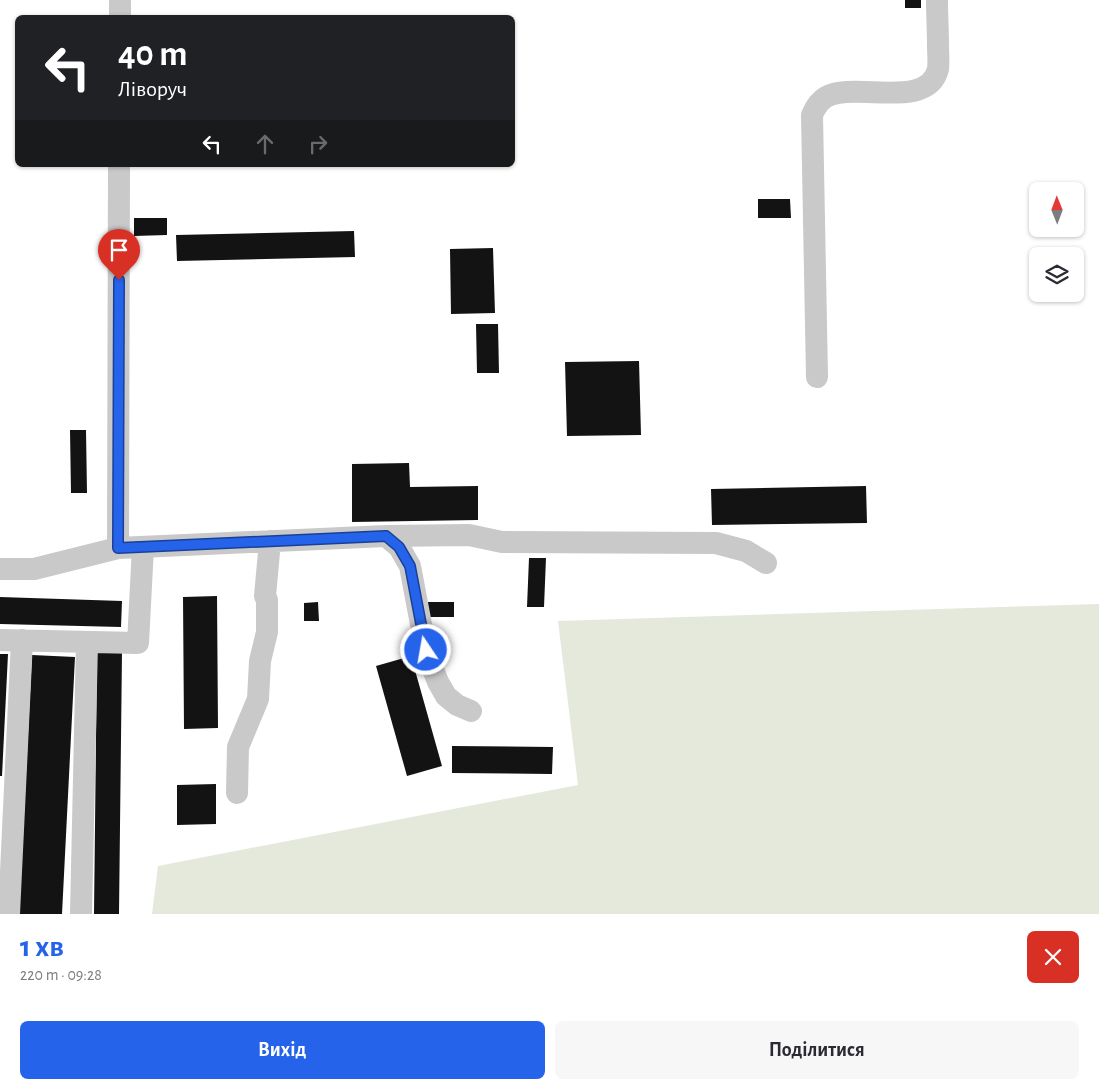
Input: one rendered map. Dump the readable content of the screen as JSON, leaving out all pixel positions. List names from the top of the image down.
{
  "north": "top",
  "page": {
    "turn": ["40 m", "Ліворуч"],
    "heading": ["1 хв", "220 m · 09:28"],
    "buttons": ["Вихід", "Поділитися"]
  }
}
